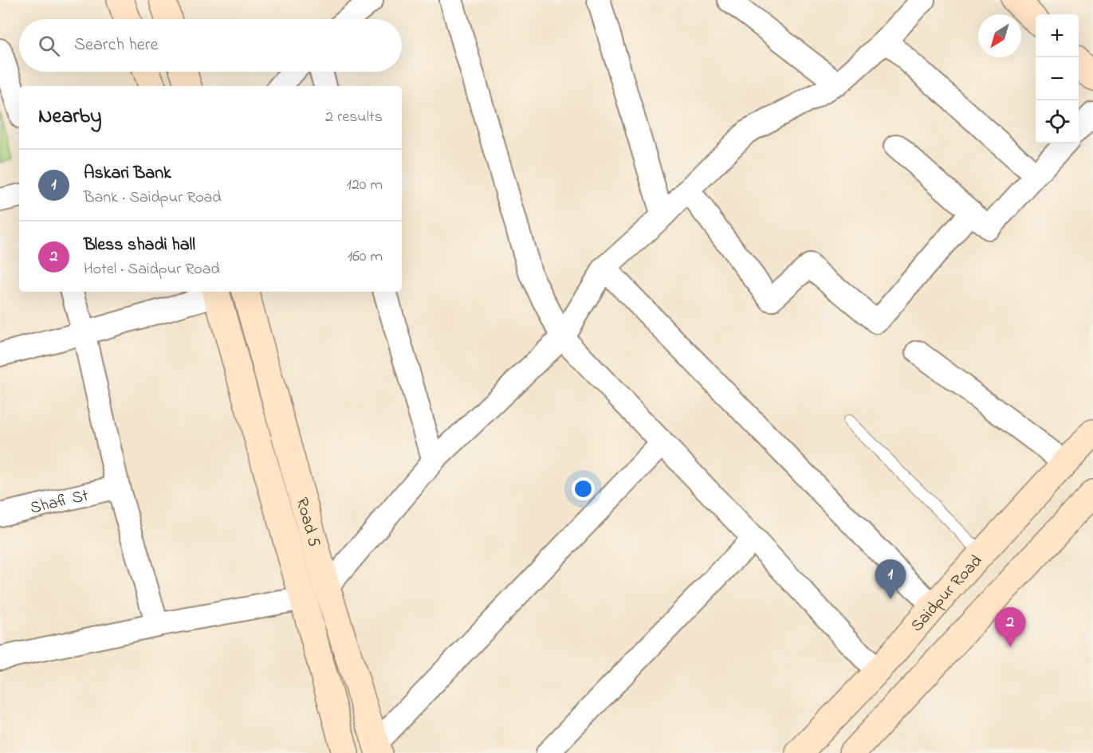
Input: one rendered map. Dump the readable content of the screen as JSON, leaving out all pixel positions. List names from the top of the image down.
{
  "streets": {
    "main road": ["Road 5", "Saidpur Road"],
    "street": ["Shafi St"]
  },
  "north": "bottom left",
  "page": {
    "map_buttons": ["+", "−"],
    "search": "Search here",
    "heading": ["Nearby", "2 results"],
    "list": [
      {
        "mark": "1",
        "name": "Askari Bank",
        "note": "Bank · Saidpur Road",
        "value": "120 m"
      },
      {
        "mark": "2",
        "name": "Bless shadi hall",
        "note": "Hotel · Saidpur Road",
        "value": "160 m"
      }
    ],
    "pins": ["1", "2"]
  }
}
